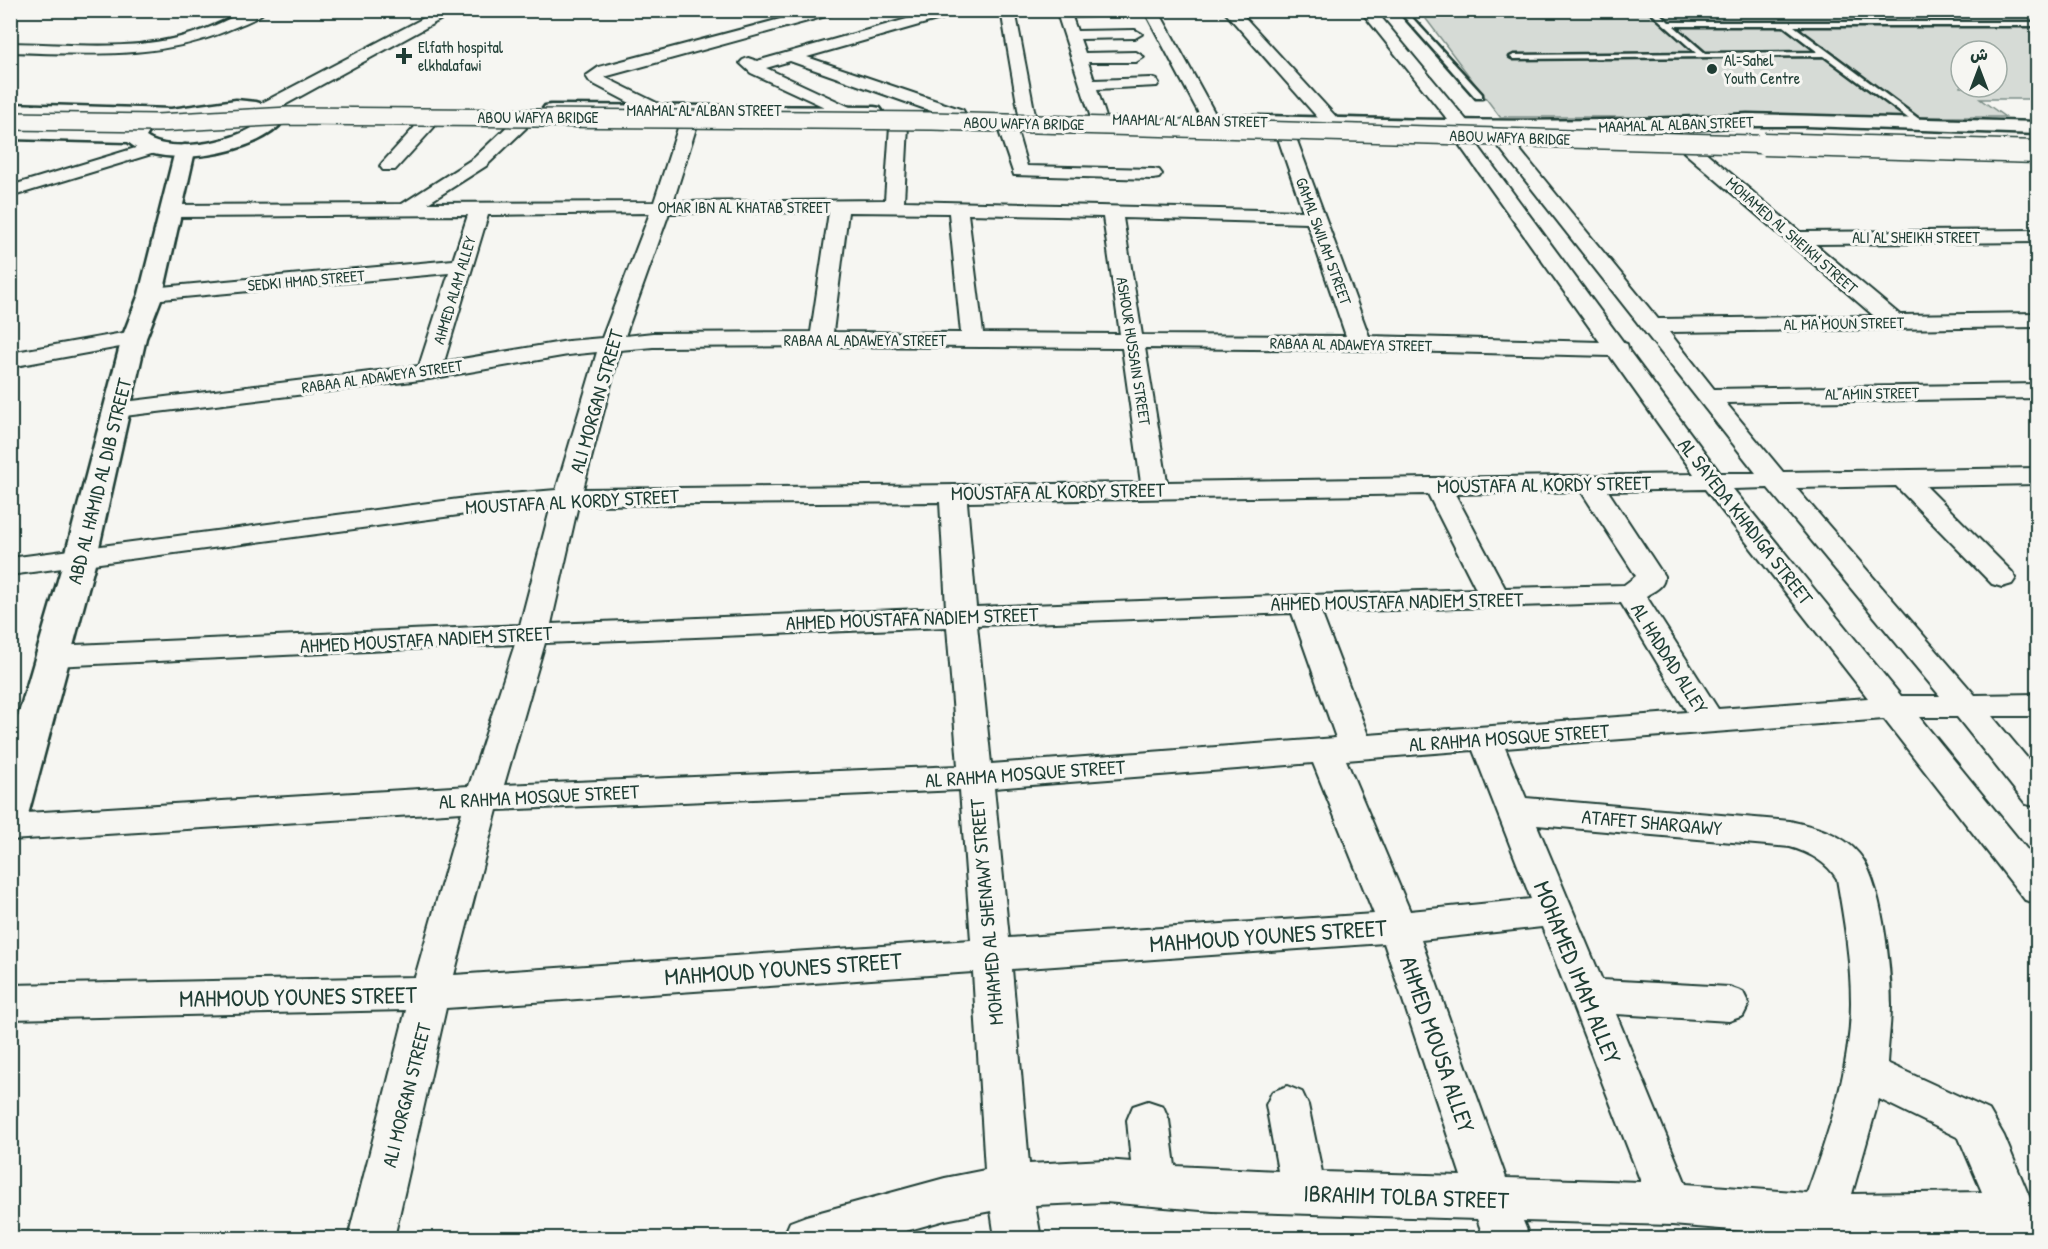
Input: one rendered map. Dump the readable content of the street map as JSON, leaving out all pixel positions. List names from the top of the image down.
{
  "streets": {
    "main road": ["MAAMAL AL ALBAN STREET", "ABOU WAFYA BRIDGE", "ABD AL HAMID AL DIB STREET"],
    "street": [
      "OMAR IBN AL KHATAB STREET",
      "MOHAMED AL SHEIKH STREET",
      "ALI AL SHEIKH STREET",
      "GAMAL SWILAM STREET",
      "SEDKI HMAD STREET",
      "AHMED ALAM ALLEY",
      "AL MA'MOUN STREET",
      "RABAA AL ADAWEYA STREET",
      "ASHOUR HUSSAIN STREET",
      "AL AMIN STREET",
      "ALI MORGAN STREET",
      "MOUSTAFA AL KORDY STREET",
      "AL SAYEDA KHADIGA STREET",
      "AHMED MOUSTAFA NADIEM STREET",
      "AL HADDAD ALLEY",
      "AL RAHMA MOSQUE STREET",
      "ATAFET SHARQAWY",
      "MOHAMED AL SHENAWY STREET",
      "MAHMOUD YOUNES STREET",
      "MOHAMED IMAM ALLEY",
      "AHMED MOUSA ALLEY",
      "IBRAHIM TOLBA STREET"
    ]
  },
  "crossings": [
    ["MAAMAL AL ALBAN STREET", "ABOU WAFYA BRIDGE"],
    ["MAAMAL AL ALBAN STREET", "MOHAMED AL SHEIKH STREET"],
    ["MAAMAL AL ALBAN STREET", "GAMAL SWILAM STREET"],
    ["MAAMAL AL ALBAN STREET", "ALI MORGAN STREET"],
    ["MAAMAL AL ALBAN STREET", "AL SAYEDA KHADIGA STREET"],
    ["OMAR IBN AL KHATAB STREET", "GAMAL SWILAM STREET"],
    ["OMAR IBN AL KHATAB STREET", "AHMED ALAM ALLEY"],
    ["OMAR IBN AL KHATAB STREET", "ASHOUR HUSSAIN STREET"],
    ["OMAR IBN AL KHATAB STREET", "ALI MORGAN STREET"],
    ["OMAR IBN AL KHATAB STREET", "ABD AL HAMID AL DIB STREET"],
    ["MOHAMED AL SHEIKH STREET", "ALI AL SHEIKH STREET"],
    ["MOHAMED AL SHEIKH STREET", "AL MA'MOUN STREET"],
    ["GAMAL SWILAM STREET", "RABAA AL ADAWEYA STREET"],
    ["SEDKI HMAD STREET", "AHMED ALAM ALLEY"],
    ["SEDKI HMAD STREET", "ABD AL HAMID AL DIB STREET"],
    ["AHMED ALAM ALLEY", "RABAA AL ADAWEYA STREET"],
    ["AL MA'MOUN STREET", "RABAA AL ADAWEYA STREET"],
    ["AL MA'MOUN STREET", "AL SAYEDA KHADIGA STREET"],
    ["RABAA AL ADAWEYA STREET", "ASHOUR HUSSAIN STREET"],
    ["RABAA AL ADAWEYA STREET", "ALI MORGAN STREET"],
    ["RABAA AL ADAWEYA STREET", "ABD AL HAMID AL DIB STREET"],
    ["RABAA AL ADAWEYA STREET", "AL SAYEDA KHADIGA STREET"],
    ["ASHOUR HUSSAIN STREET", "MOUSTAFA AL KORDY STREET"],
    ["ALI MORGAN STREET", "MOUSTAFA AL KORDY STREET"],
    ["ALI MORGAN STREET", "AHMED MOUSTAFA NADIEM STREET"],
    ["ALI MORGAN STREET", "AL RAHMA MOSQUE STREET"],
    ["ALI MORGAN STREET", "MAHMOUD YOUNES STREET"],
    ["ABD AL HAMID AL DIB STREET", "MOUSTAFA AL KORDY STREET"],
    ["ABD AL HAMID AL DIB STREET", "AHMED MOUSTAFA NADIEM STREET"],
    ["MOUSTAFA AL KORDY STREET", "AL SAYEDA KHADIGA STREET"],
    ["MOUSTAFA AL KORDY STREET", "MOHAMED AL SHENAWY STREET"],
    ["AL SAYEDA KHADIGA STREET", "AL RAHMA MOSQUE STREET"],
    ["AHMED MOUSTAFA NADIEM STREET", "AL HADDAD ALLEY"],
    ["AHMED MOUSTAFA NADIEM STREET", "MOHAMED AL SHENAWY STREET"],
    ["AHMED MOUSTAFA NADIEM STREET", "AHMED MOUSA ALLEY"],
    ["AL HADDAD ALLEY", "AL RAHMA MOSQUE STREET"],
    ["AL RAHMA MOSQUE STREET", "MOHAMED AL SHENAWY STREET"],
    ["AL RAHMA MOSQUE STREET", "MOHAMED IMAM ALLEY"],
    ["AL RAHMA MOSQUE STREET", "AHMED MOUSA ALLEY"],
    ["ATAFET SHARQAWY", "MOHAMED IMAM ALLEY"],
    ["ATAFET SHARQAWY", "IBRAHIM TOLBA STREET"],
    ["MOHAMED AL SHENAWY STREET", "MAHMOUD YOUNES STREET"],
    ["MOHAMED AL SHENAWY STREET", "IBRAHIM TOLBA STREET"],
    ["MAHMOUD YOUNES STREET", "MOHAMED IMAM ALLEY"],
    ["MAHMOUD YOUNES STREET", "AHMED MOUSA ALLEY"],
    ["MOHAMED IMAM ALLEY", "IBRAHIM TOLBA STREET"],
    ["AHMED MOUSA ALLEY", "IBRAHIM TOLBA STREET"]
  ],
  "places": {
    "health": ["Elfath hospital elkhalafawi"],
    "other": ["Al-Sahel Youth Centre"]
  },
  "north": "top"
}
